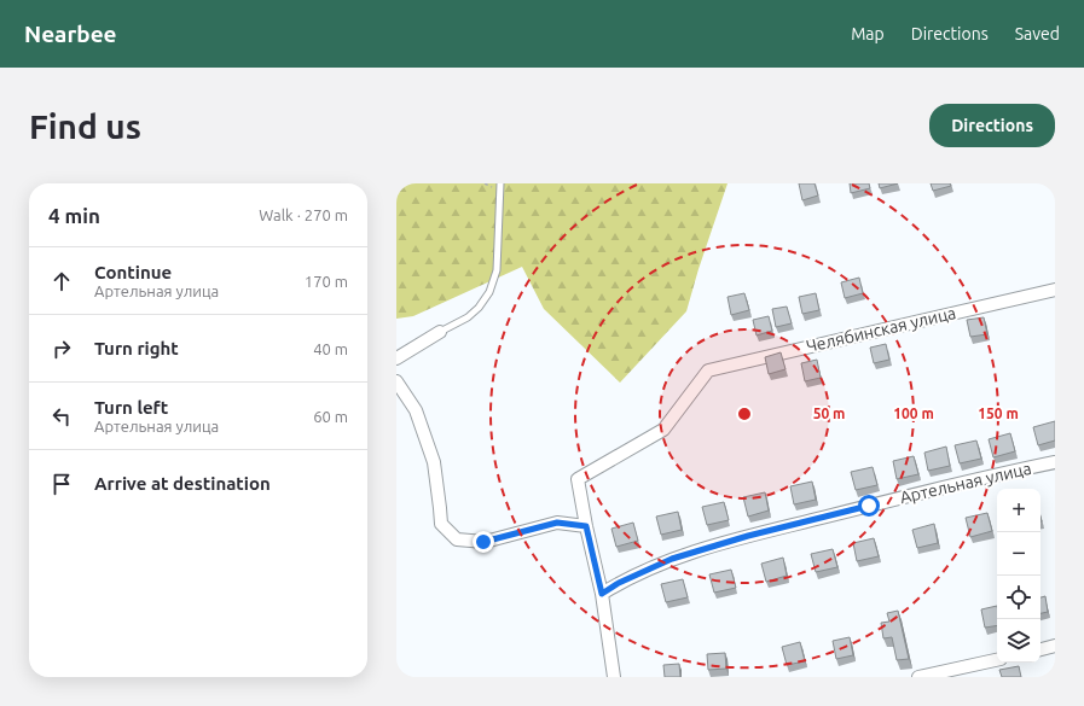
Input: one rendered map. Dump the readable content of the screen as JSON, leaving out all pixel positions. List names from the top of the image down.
{
  "streets": {
    "street": ["Челябинская улица", "Артельная улица"]
  },
  "page": {
    "header": "Nearbee",
    "nav": ["Map", "Directions", "Saved"],
    "buttons": "Directions",
    "title": "Find us",
    "heading": ["4 min", "Walk · 270 m"],
    "list": [
      ["Continue", "Артельная улица", "170 m"],
      ["Turn right", "40 m"],
      ["Turn left", "Артельная улица", "60 m"],
      "Arrive at destination"
    ],
    "map_buttons": ["+", "−"]
  },
  "rings": ["50 m", "100 m", "150 m"]
}
